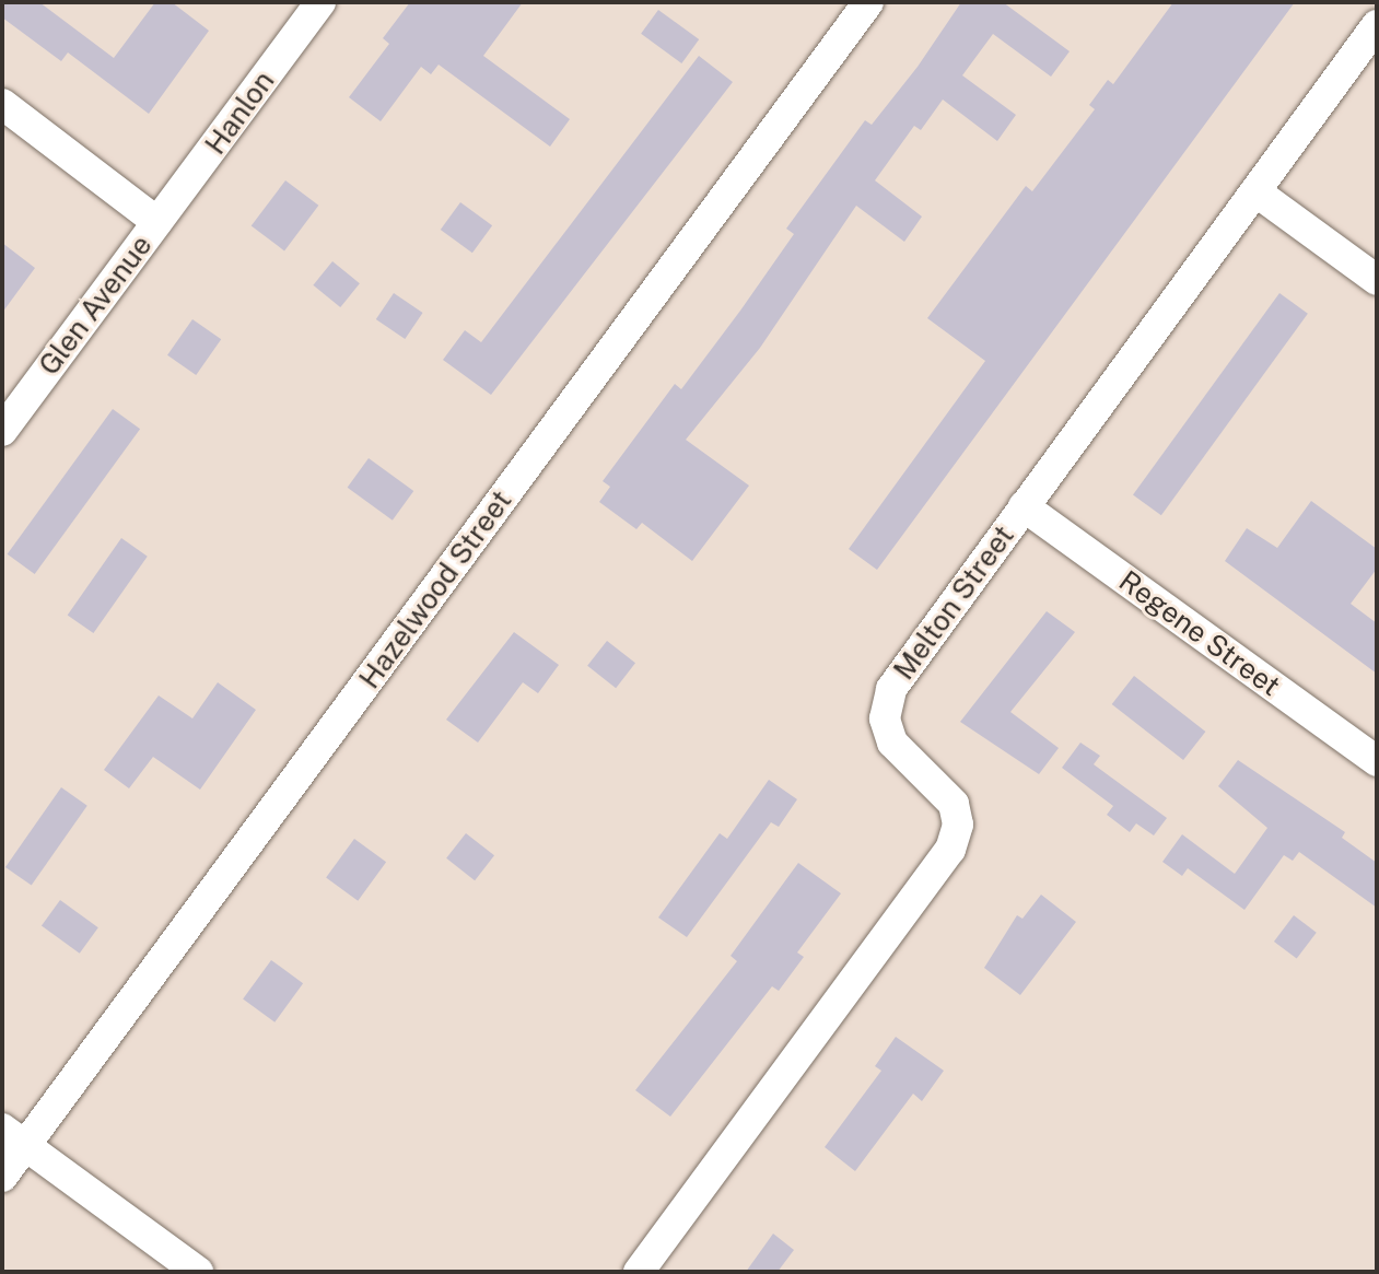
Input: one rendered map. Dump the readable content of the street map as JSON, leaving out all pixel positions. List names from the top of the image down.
{
  "streets": {
    "street": [
      "Hanlon",
      "Glen Avenue",
      "Hazelwood Street",
      "Melton Street",
      "Regene Street"
    ]
  },
  "crossings": [
    ["Hanlon", "Glen Avenue"],
    ["Melton Street", "Regene Street"]
  ]
}
